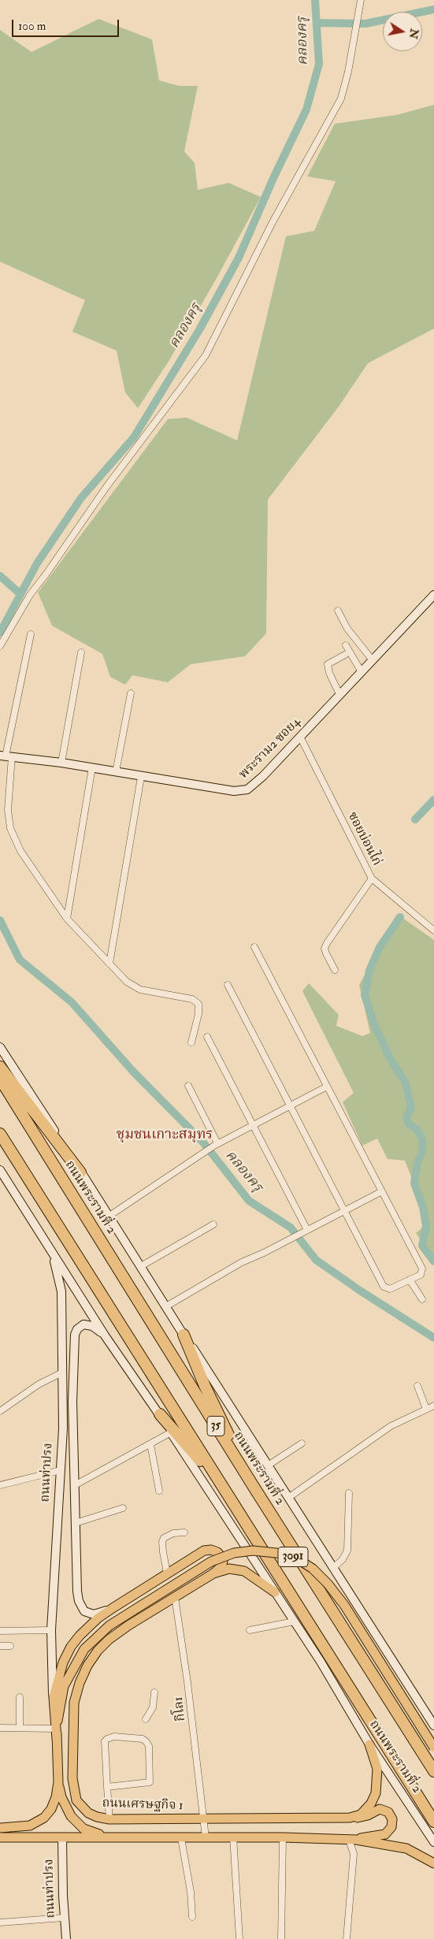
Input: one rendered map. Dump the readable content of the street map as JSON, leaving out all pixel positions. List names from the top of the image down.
{
  "streets": {
    "highway": ["ถนนพระรามที่ 2", "35"],
    "main road": [
      "พระราม2 ซอย4",
      "ถนนท่าปรง",
      "3091",
      "ถนนเศรษฐกิจ 1"
    ],
    "street": ["ซอยบ่อนไก่", "กิโล1"]
  },
  "crossings": [
    ["พระราม2 ซอย4", "ซอยบ่อนไก่"],
    ["ถนนพระรามที่ 2", "ถนนท่าปรง"],
    ["ถนนพระรามที่ 2", "ถนนเศรษฐกิจ 1"],
    ["ถนนท่าปรง", "3091"],
    ["ถนนท่าปรง", "ถนนเศรษฐกิจ 1"],
    ["กิโล1", "ถนนเศรษฐกิจ 1"]
  ],
  "districts": ["ชุมชนเกาะสมุทร"],
  "water": ["คลองครุ"],
  "scale_bar": "100 m",
  "north": "right"
}
